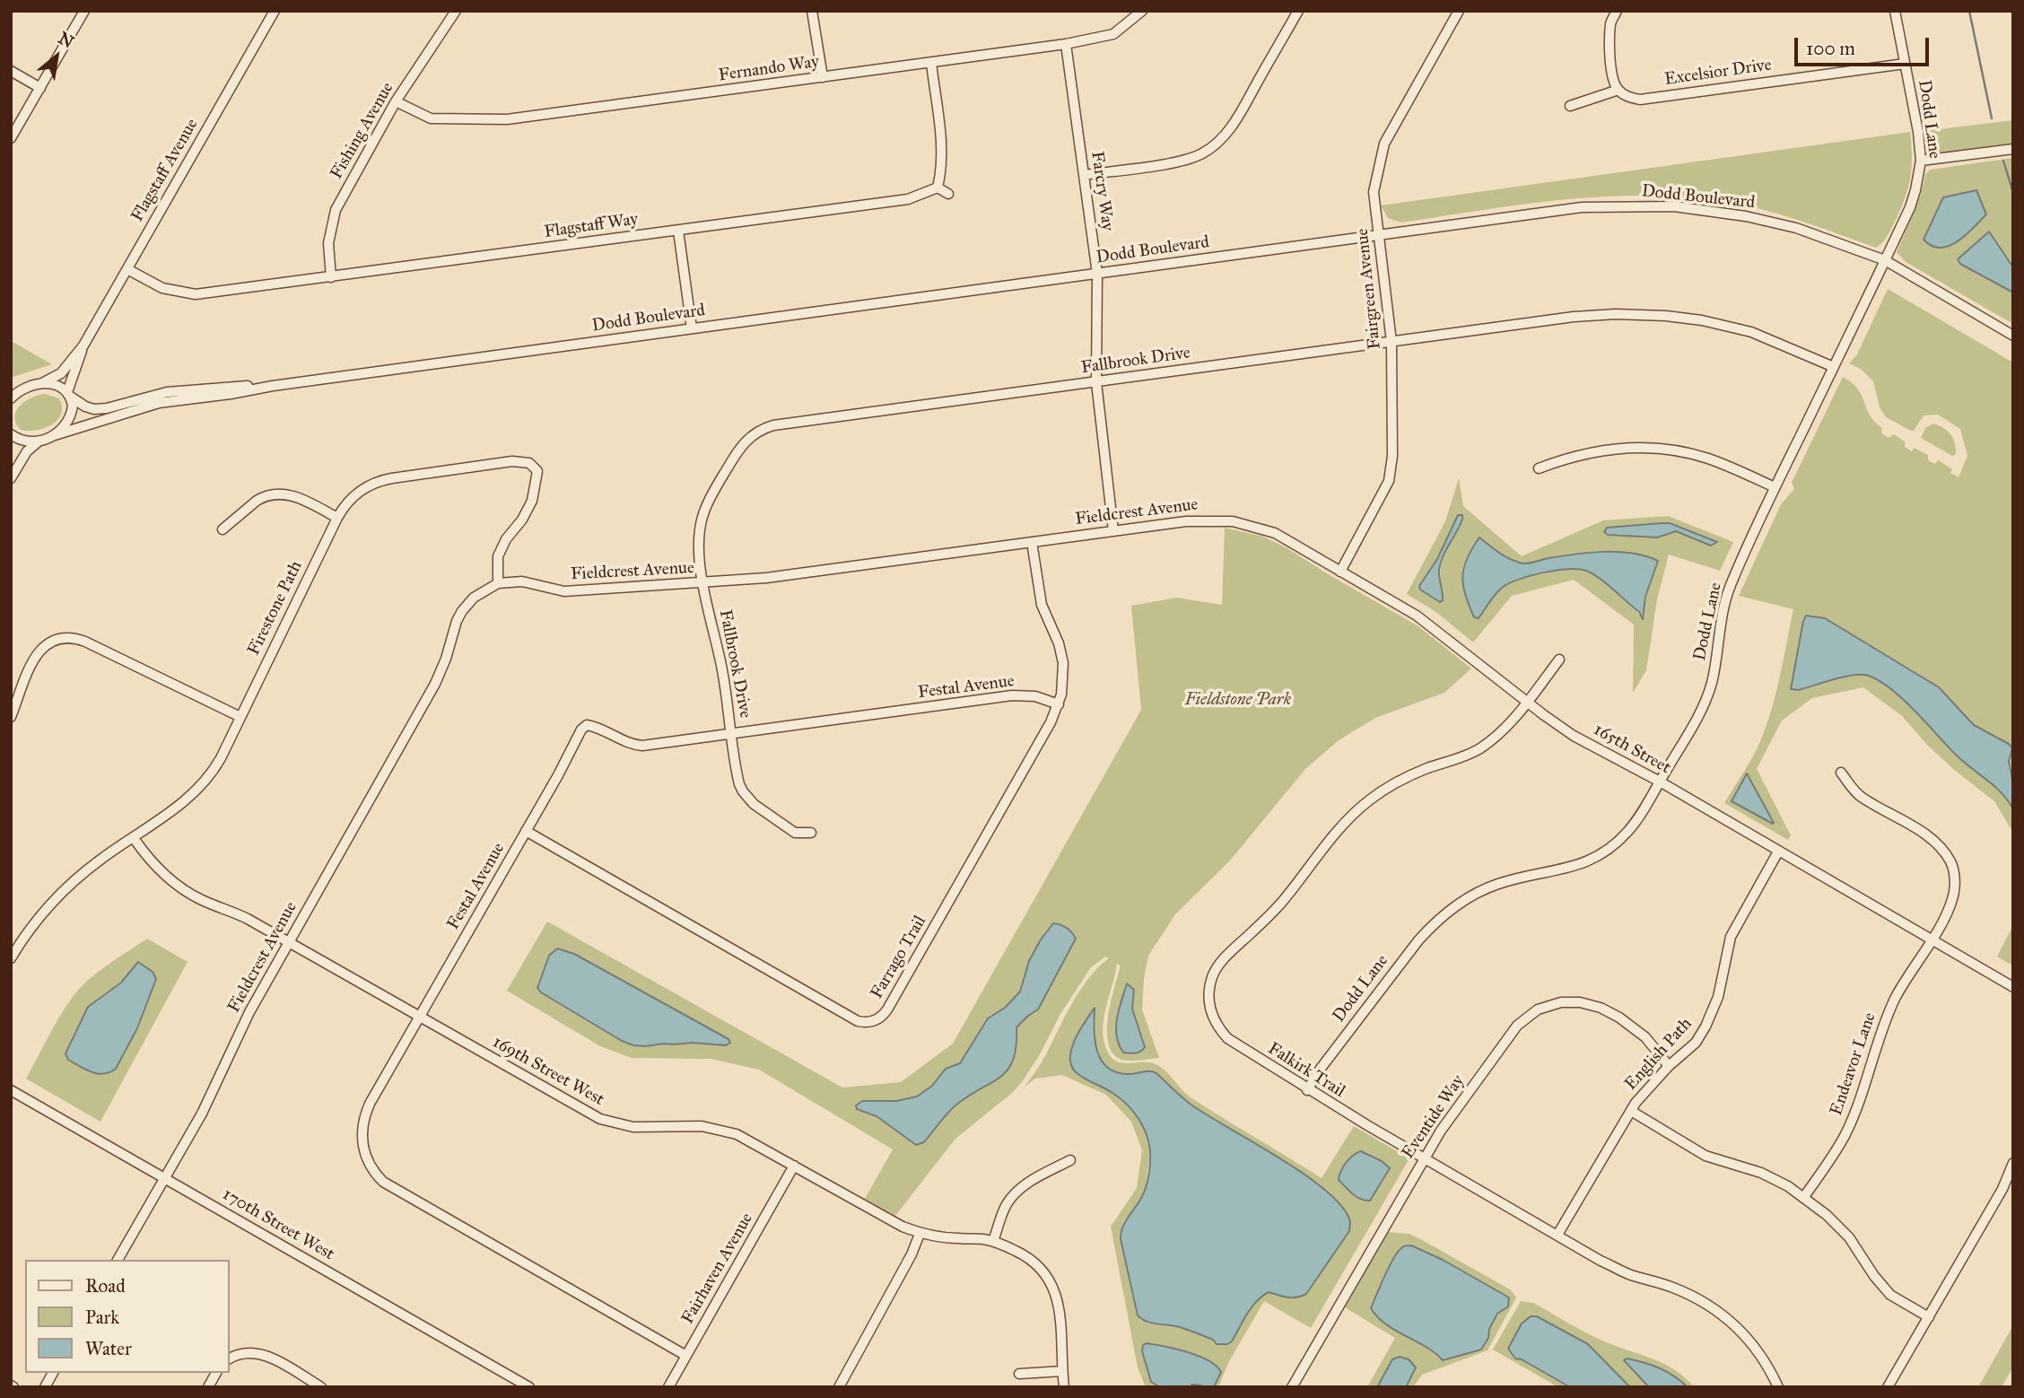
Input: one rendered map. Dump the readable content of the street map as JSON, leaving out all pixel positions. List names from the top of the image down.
{
  "streets": {
    "street": [
      "Fernando Way",
      "Excelsior Drive",
      "Dodd Lane",
      "Fishing Avenue",
      "Flagstaff Avenue",
      "Farcry Way",
      "Dodd Boulevard",
      "Flagstaff Way",
      "Fairgreen Avenue",
      "Fallbrook Drive",
      "Fieldcrest Avenue",
      "Firestone Path",
      "Festal Avenue",
      "165th Street",
      "Farrago Trail",
      "English Path",
      "Endeavor Lane",
      "Falkirk Trail",
      "169th Street West",
      "Eventide Way",
      "170th Street West",
      "Fairhaven Avenue"
    ]
  },
  "crossings": [
    ["Fernando Way", "Fishing Avenue"],
    ["Fernando Way", "Farcry Way"],
    ["Excelsior Drive", "Dodd Lane"],
    ["Dodd Lane", "Dodd Boulevard"],
    ["Dodd Lane", "Fallbrook Drive"],
    ["Dodd Lane", "165th Street"],
    ["Dodd Lane", "Falkirk Trail"],
    ["Fishing Avenue", "Flagstaff Way"],
    ["Flagstaff Avenue", "Dodd Boulevard"],
    ["Flagstaff Avenue", "Flagstaff Way"],
    ["Farcry Way", "Dodd Boulevard"],
    ["Farcry Way", "Fallbrook Drive"],
    ["Farcry Way", "Fieldcrest Avenue"],
    ["Dodd Boulevard", "Fairgreen Avenue"],
    ["Fairgreen Avenue", "Fallbrook Drive"],
    ["Fairgreen Avenue", "165th Street"],
    ["Fallbrook Drive", "Fieldcrest Avenue"],
    ["Fallbrook Drive", "Festal Avenue"],
    ["Fieldcrest Avenue", "Firestone Path"],
    ["Fieldcrest Avenue", "165th Street"],
    ["Fieldcrest Avenue", "Farrago Trail"],
    ["Fieldcrest Avenue", "169th Street West"],
    ["Fieldcrest Avenue", "170th Street West"],
    ["Firestone Path", "169th Street West"],
    ["Festal Avenue", "Farrago Trail"],
    ["Festal Avenue", "169th Street West"],
    ["Festal Avenue", "Fairhaven Avenue"],
    ["165th Street", "English Path"],
    ["165th Street", "Endeavor Lane"],
    ["165th Street", "Falkirk Trail"],
    ["English Path", "Falkirk Trail"],
    ["English Path", "Eventide Way"],
    ["Falkirk Trail", "Eventide Way"],
    ["169th Street West", "Fairhaven Avenue"]
  ],
  "parks": ["Fieldstone Park"],
  "legend": ["Road", "Park", "Water"],
  "scale_bar": "100 m",
  "north": "top right"
}
